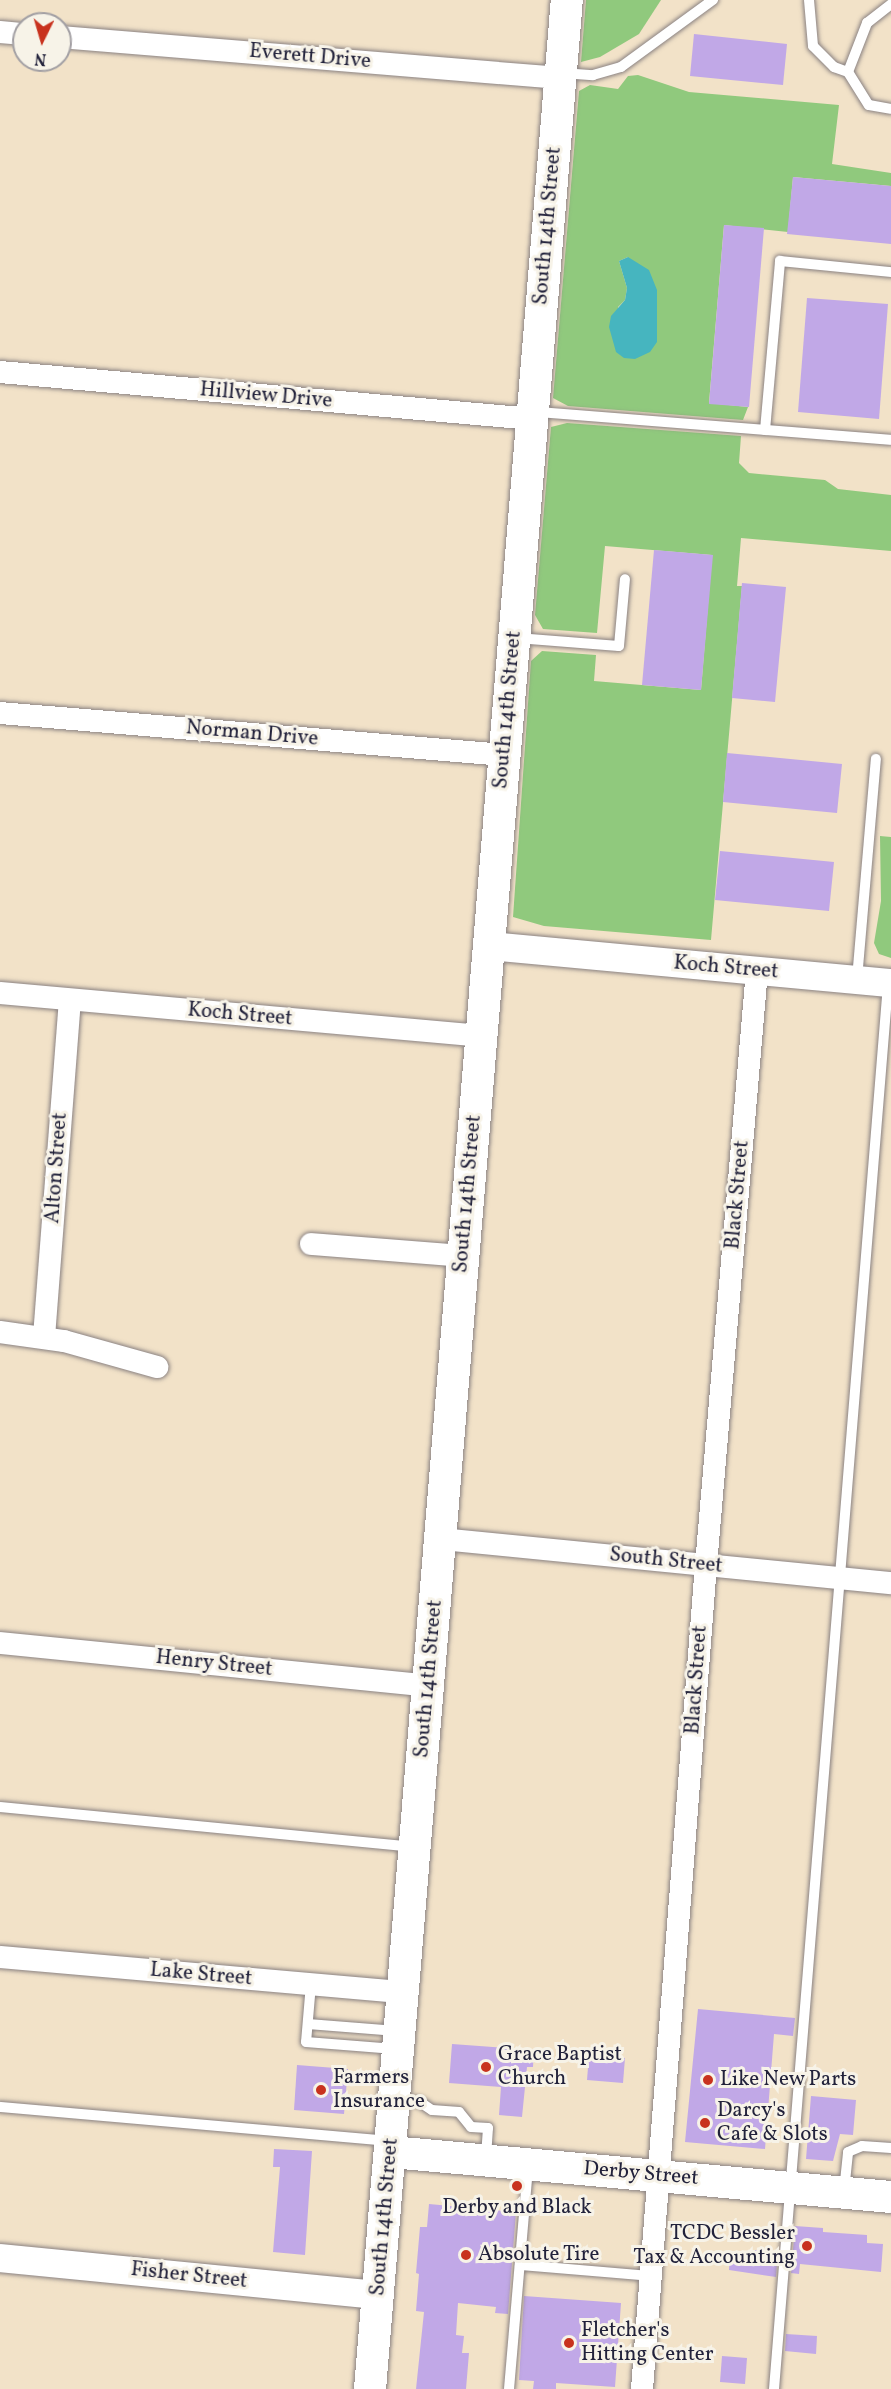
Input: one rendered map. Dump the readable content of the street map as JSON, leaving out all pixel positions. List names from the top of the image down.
{
  "streets": {
    "main road": ["South 14th Street", "Derby Street"],
    "street": [
      "Everett Drive",
      "Hillview Drive",
      "Norman Drive",
      "Koch Street",
      "Alton Street",
      "Black Street",
      "South Street",
      "Henry Street",
      "Lake Street",
      "Fisher Street"
    ]
  },
  "crossings": [
    ["Everett Drive", "South 14th Street"],
    ["South 14th Street", "Hillview Drive"],
    ["South 14th Street", "Norman Drive"],
    ["South 14th Street", "Koch Street"],
    ["South 14th Street", "South Street"],
    ["South 14th Street", "Henry Street"],
    ["South 14th Street", "Lake Street"],
    ["South 14th Street", "Derby Street"],
    ["South 14th Street", "Fisher Street"],
    ["Koch Street", "Alton Street"],
    ["Koch Street", "Black Street"],
    ["Black Street", "South Street"],
    ["Black Street", "Derby Street"]
  ],
  "places": [
    "Grace Baptist Church",
    "Like New Parts",
    "Farmers Insurance",
    "Darcy's Cafe & Slots",
    "Derby and Black",
    "TCDC Bessler Tax & Accounting",
    "Absolute Tire",
    "Fletcher's Hitting Center"
  ],
  "north": "bottom"
}
